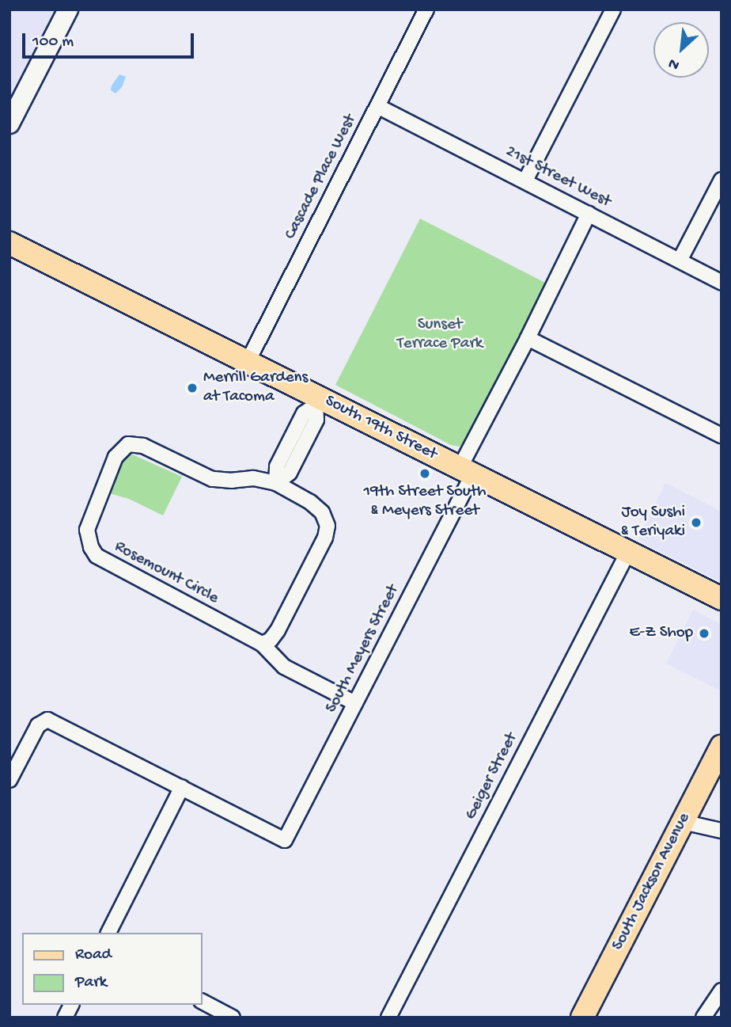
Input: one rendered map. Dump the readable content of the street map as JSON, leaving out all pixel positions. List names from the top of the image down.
{
  "streets": {
    "main road": ["South 19th Street", "South Jackson Avenue"],
    "street": [
      "Cascade Place West",
      "21st Street West",
      "Rosemount Circle",
      "South Meyers Street",
      "Geiger Street"
    ]
  },
  "crossings": [
    ["Cascade Place West", "21st Street West"],
    ["Cascade Place West", "South 19th Street"],
    ["21st Street West", "South Meyers Street"],
    ["South 19th Street", "South Meyers Street"],
    ["South 19th Street", "Geiger Street"],
    ["Rosemount Circle", "South Meyers Street"]
  ],
  "parks": ["Sunset Terrace Park"],
  "places": [
    "Merrill Gardens at Tacoma",
    "19th Street South & Meyers Street",
    "Joy Sushi & Teriyaki",
    "E-Z Shop"
  ],
  "legend": ["Road", "Park"],
  "scale_bar": "100 m",
  "north": "bottom left"
}
